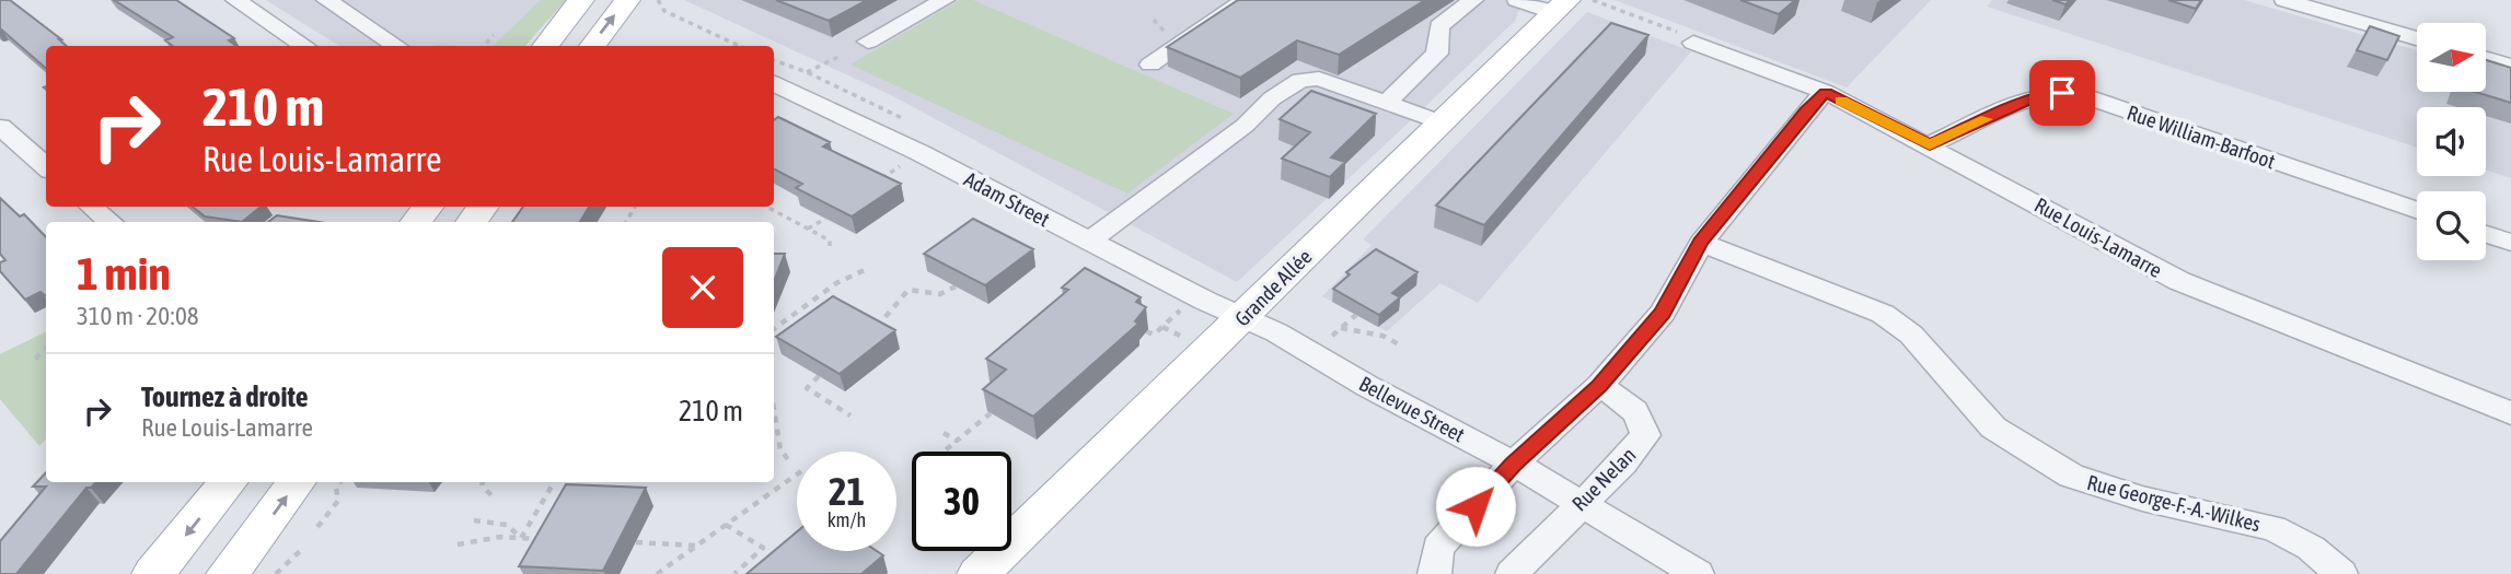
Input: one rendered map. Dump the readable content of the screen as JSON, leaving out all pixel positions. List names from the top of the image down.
{
  "streets": {
    "main road": ["Grande Allée"],
    "street": [
      "Rue William-Barfoot",
      "Adam Street",
      "Rue Louis-Lamarre",
      "Bellevue Street",
      "Rue Nelan",
      "Rue George-F.-A.-Wilkes"
    ]
  },
  "crossings": [
    ["Rue William-Barfoot", "Rue Louis-Lamarre"],
    ["Adam Street", "Grande Allée"],
    ["Adam Street", "Bellevue Street"],
    ["Grande Allée", "Bellevue Street"],
    ["Bellevue Street", "Rue Nelan"]
  ],
  "north": "right",
  "page": {
    "turn": ["210 m", "Rue Louis-Lamarre"],
    "heading": ["1 min", "310 m · 20:08"],
    "list": [
      {
        "name": "Tournez à droite",
        "note": "Rue Louis-Lamarre",
        "value": "210 m"
      }
    ],
    "speed": "21 km/h",
    "limit": "30"
  }
}
